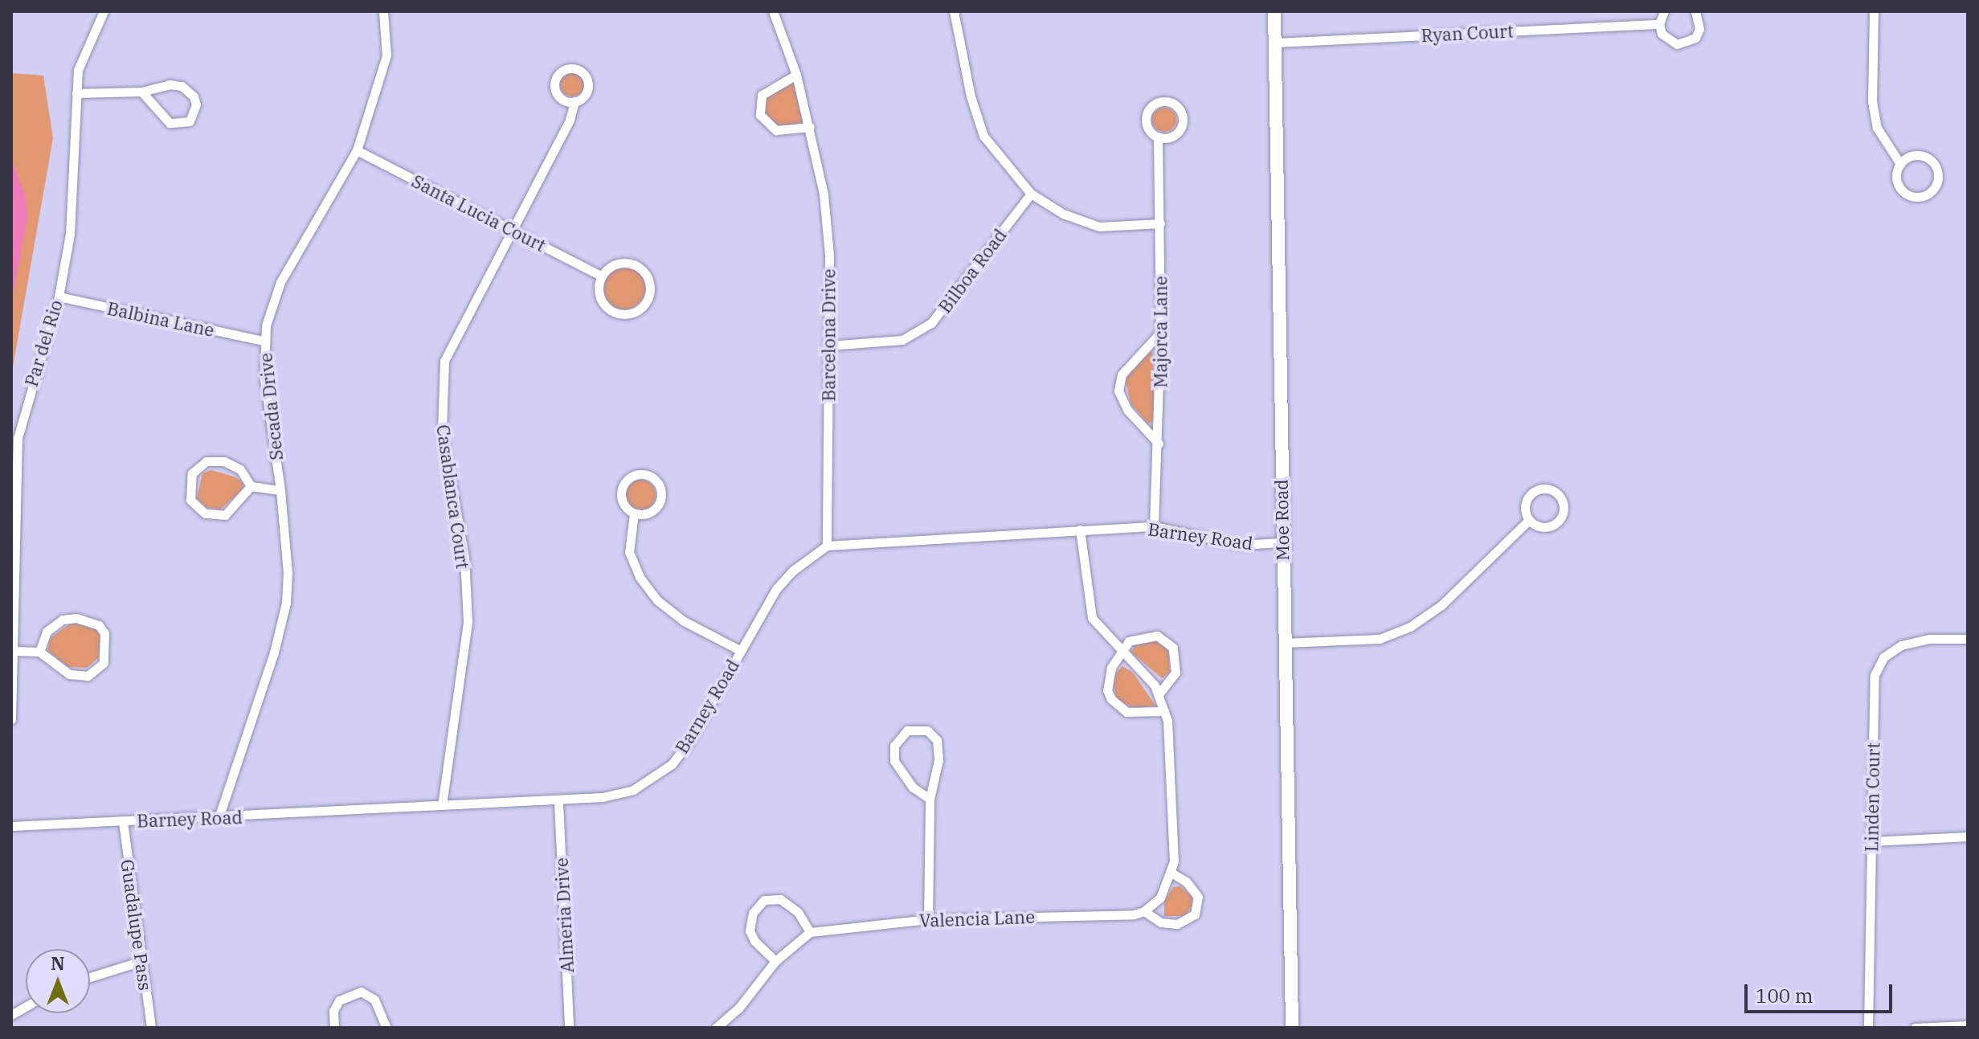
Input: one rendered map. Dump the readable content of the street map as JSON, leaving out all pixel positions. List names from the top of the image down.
{
  "streets": {
    "street": [
      "Ryan Court",
      "Santa Lucia Court",
      "Bilboa Road",
      "Balbina Lane",
      "Majorca Lane",
      "Barcelona Drive",
      "Par del Rio",
      "Secada Drive",
      "Casablanca Court",
      "Moe Road",
      "Barney Road",
      "Linden Court",
      "Almeria Drive",
      "Valencia Lane",
      "Guadalupe Pass"
    ]
  },
  "crossings": [
    ["Ryan Court", "Moe Road"],
    ["Santa Lucia Court", "Secada Drive"],
    ["Santa Lucia Court", "Casablanca Court"],
    ["Bilboa Road", "Barcelona Drive"],
    ["Balbina Lane", "Par del Rio"],
    ["Balbina Lane", "Secada Drive"],
    ["Majorca Lane", "Barney Road"],
    ["Barcelona Drive", "Barney Road"],
    ["Secada Drive", "Barney Road"],
    ["Casablanca Court", "Barney Road"],
    ["Moe Road", "Barney Road"],
    ["Barney Road", "Almeria Drive"],
    ["Barney Road", "Guadalupe Pass"]
  ],
  "scale_bar": "100 m",
  "north": "top"
}
